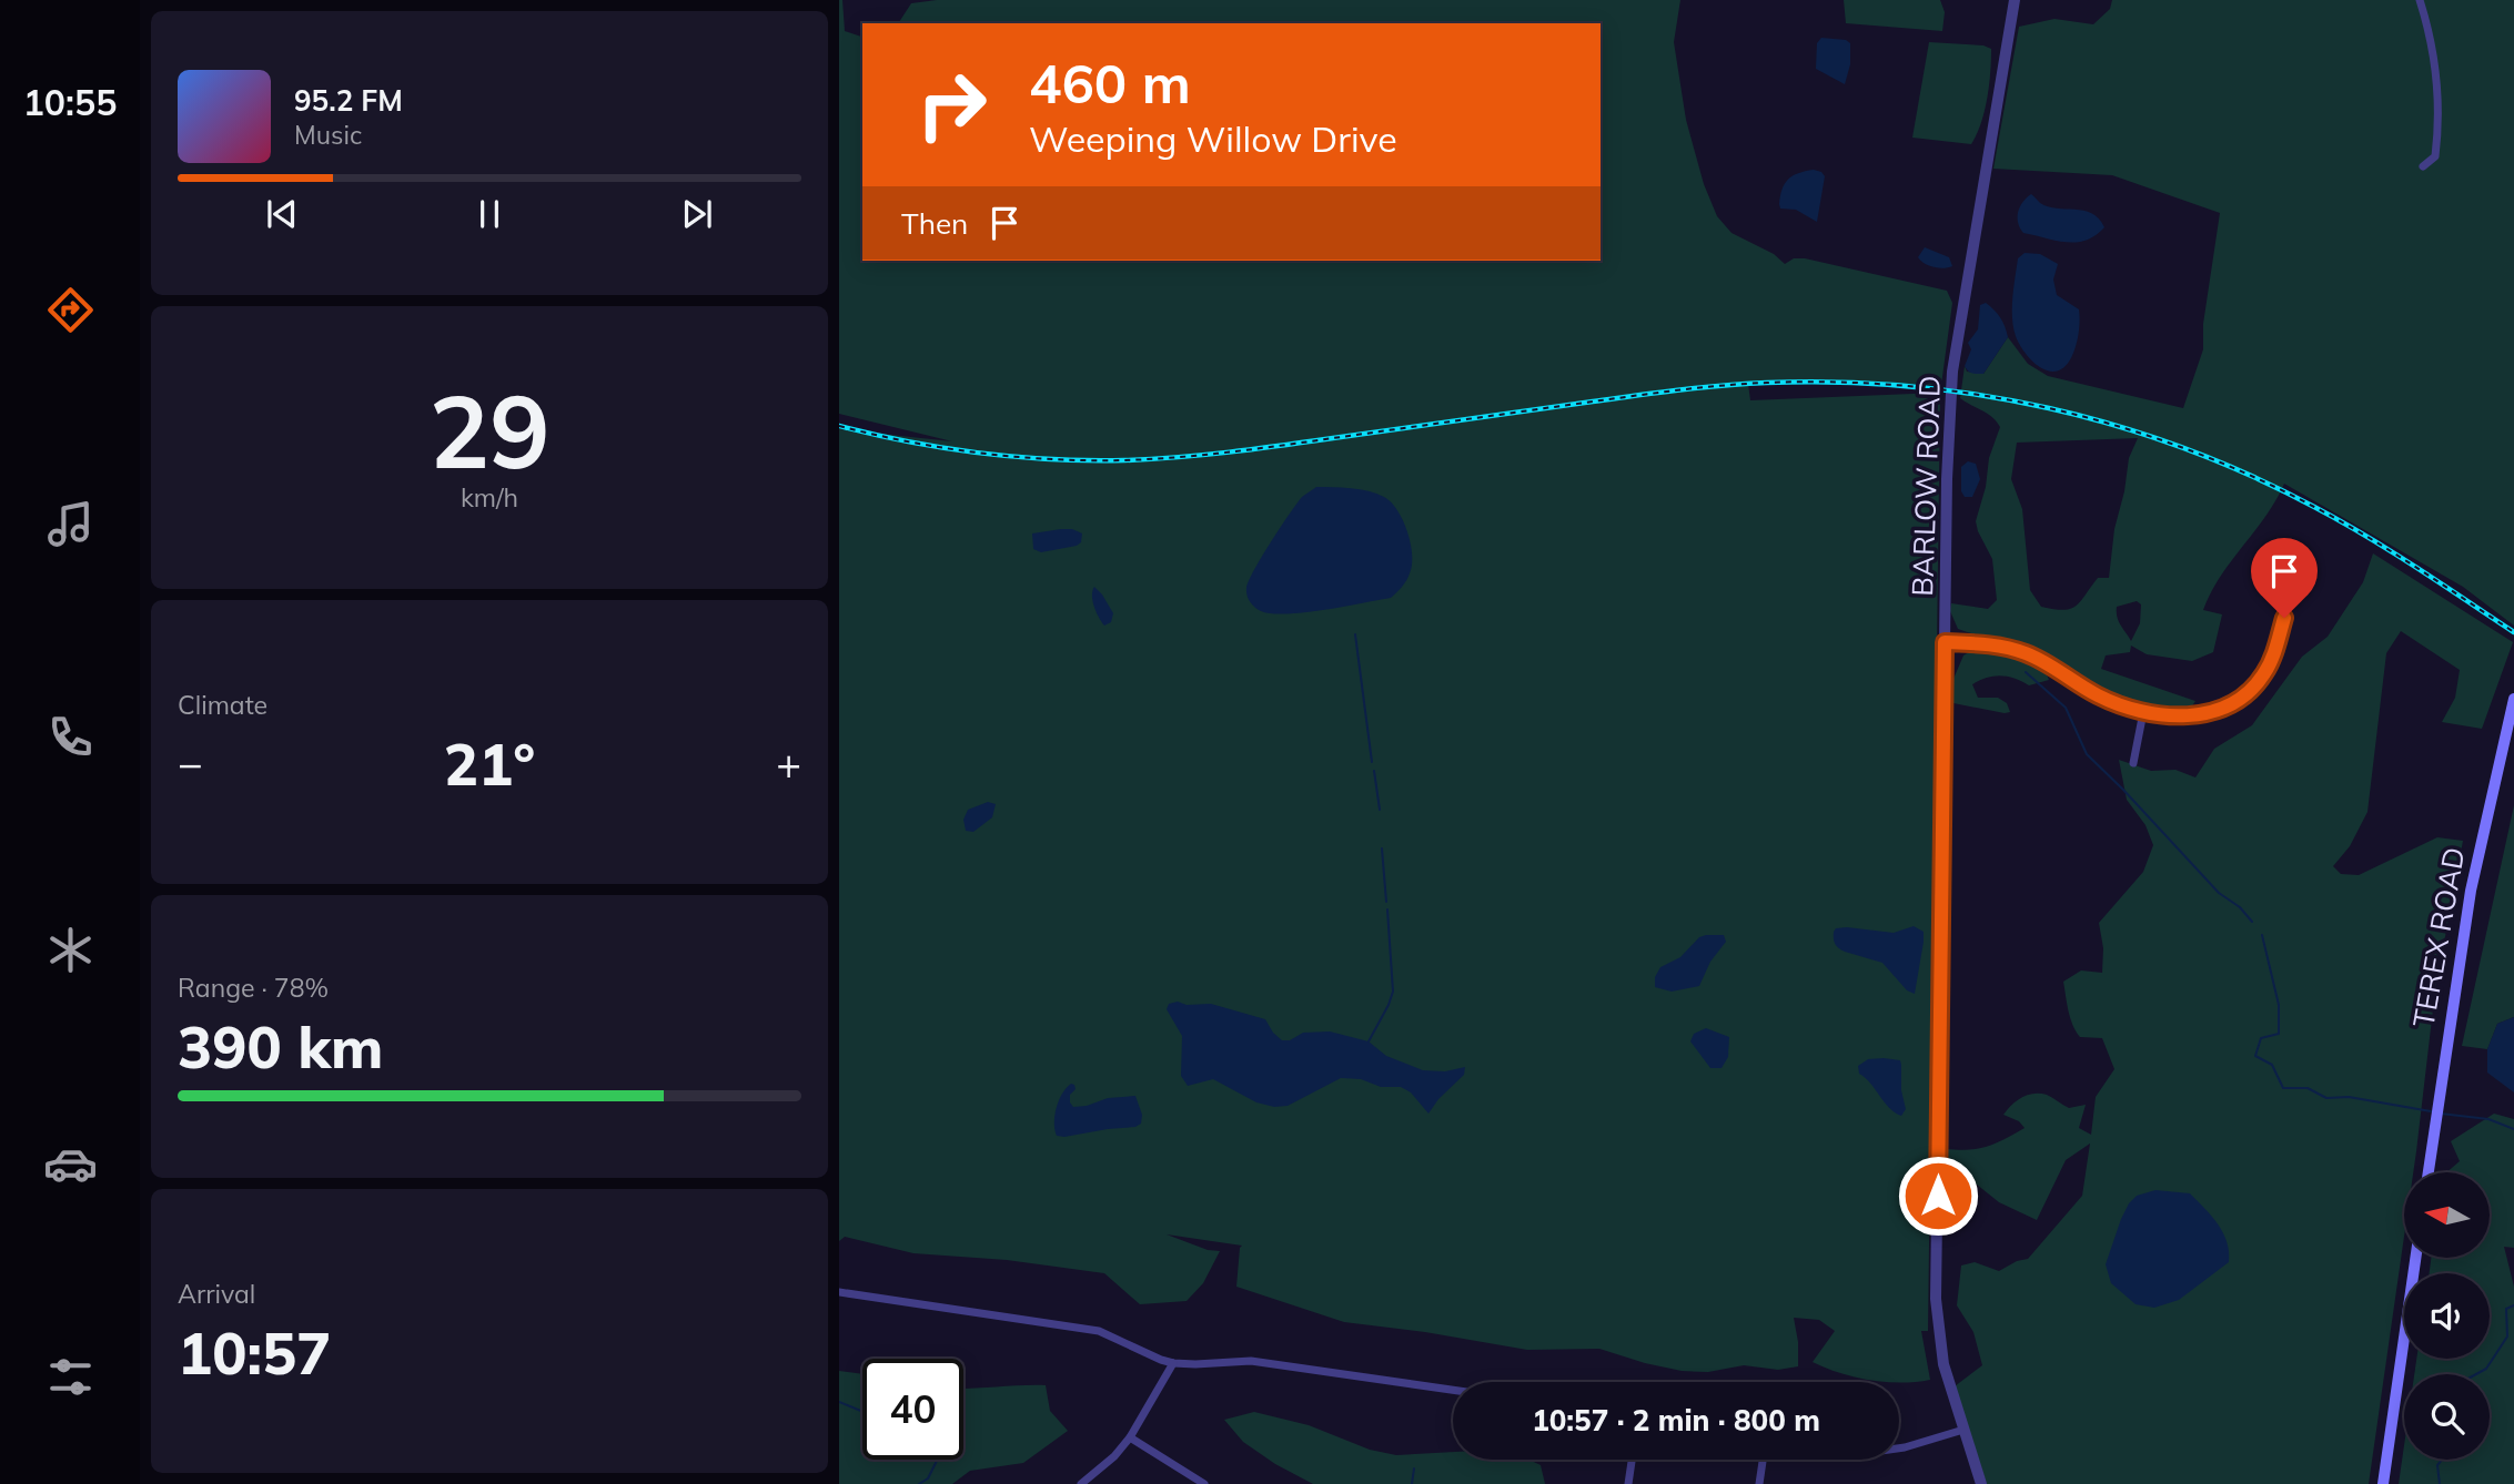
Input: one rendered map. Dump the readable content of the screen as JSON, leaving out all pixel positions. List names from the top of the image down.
{
  "streets": {
    "main road": ["TEREX ROAD"],
    "street": ["BARLOW ROAD"]
  },
  "north": "left",
  "page": {
    "tabs": "10:55",
    "turn": ["460 m", "Weeping Willow Drive"],
    "song": ["95.2 FM", "Music"],
    "then": "Then",
    "tile": [
      ["29", "km/h"],
      "Climate",
      ["Range · 78%", "390 km"],
      ["Arrival", "10:57"]
    ],
    "heat": ["−", "21°", "+"],
    "limit": "40",
    "trip": "10:57 · 2 min · 800 m"
  }
}
